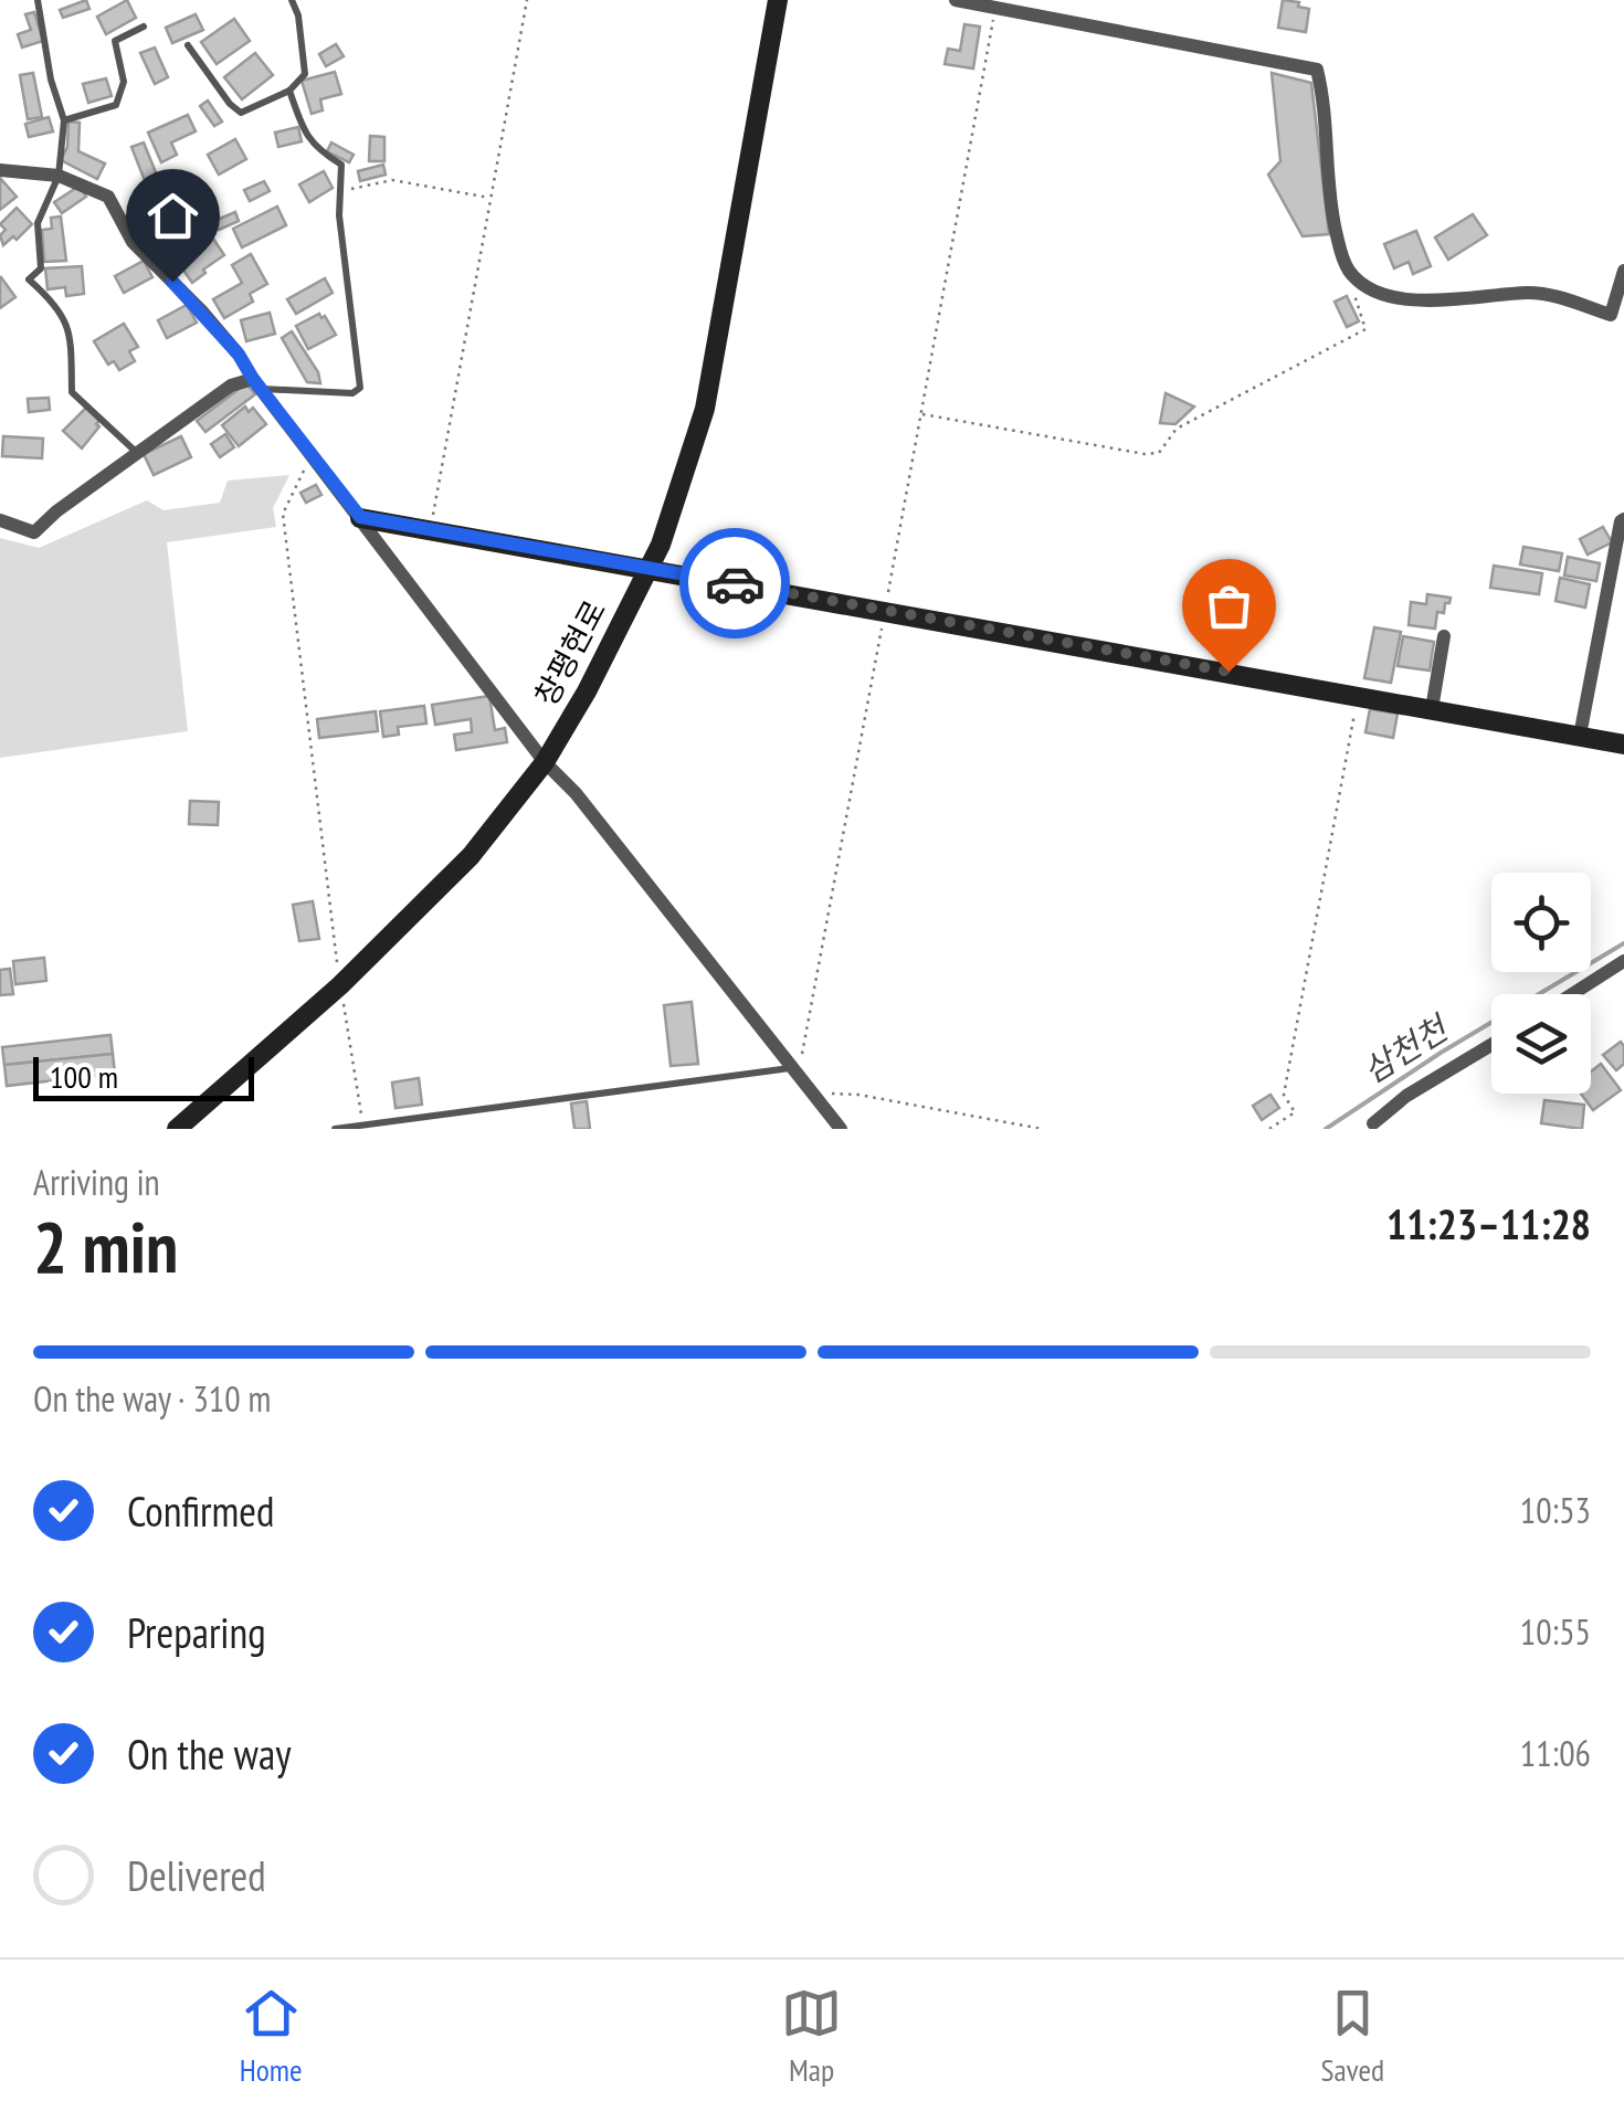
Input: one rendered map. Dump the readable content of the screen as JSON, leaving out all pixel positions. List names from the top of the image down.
{
  "streets": {
    "main road": ["창평현로"]
  },
  "water": ["삼천천"],
  "scale_bar": "100 m",
  "page": {
    "scale": "100 m",
    "heading": ["2 min", "Arriving in", "11:23–11:28"],
    "bar": "On the way · 310 m",
    "list": [
      ["Confirmed", "10:53"],
      ["Preparing", "10:55"],
      ["On the way", "11:06"],
      "Delivered"
    ],
    "tabs": ["Home", "Map", "Saved"]
  }
}
